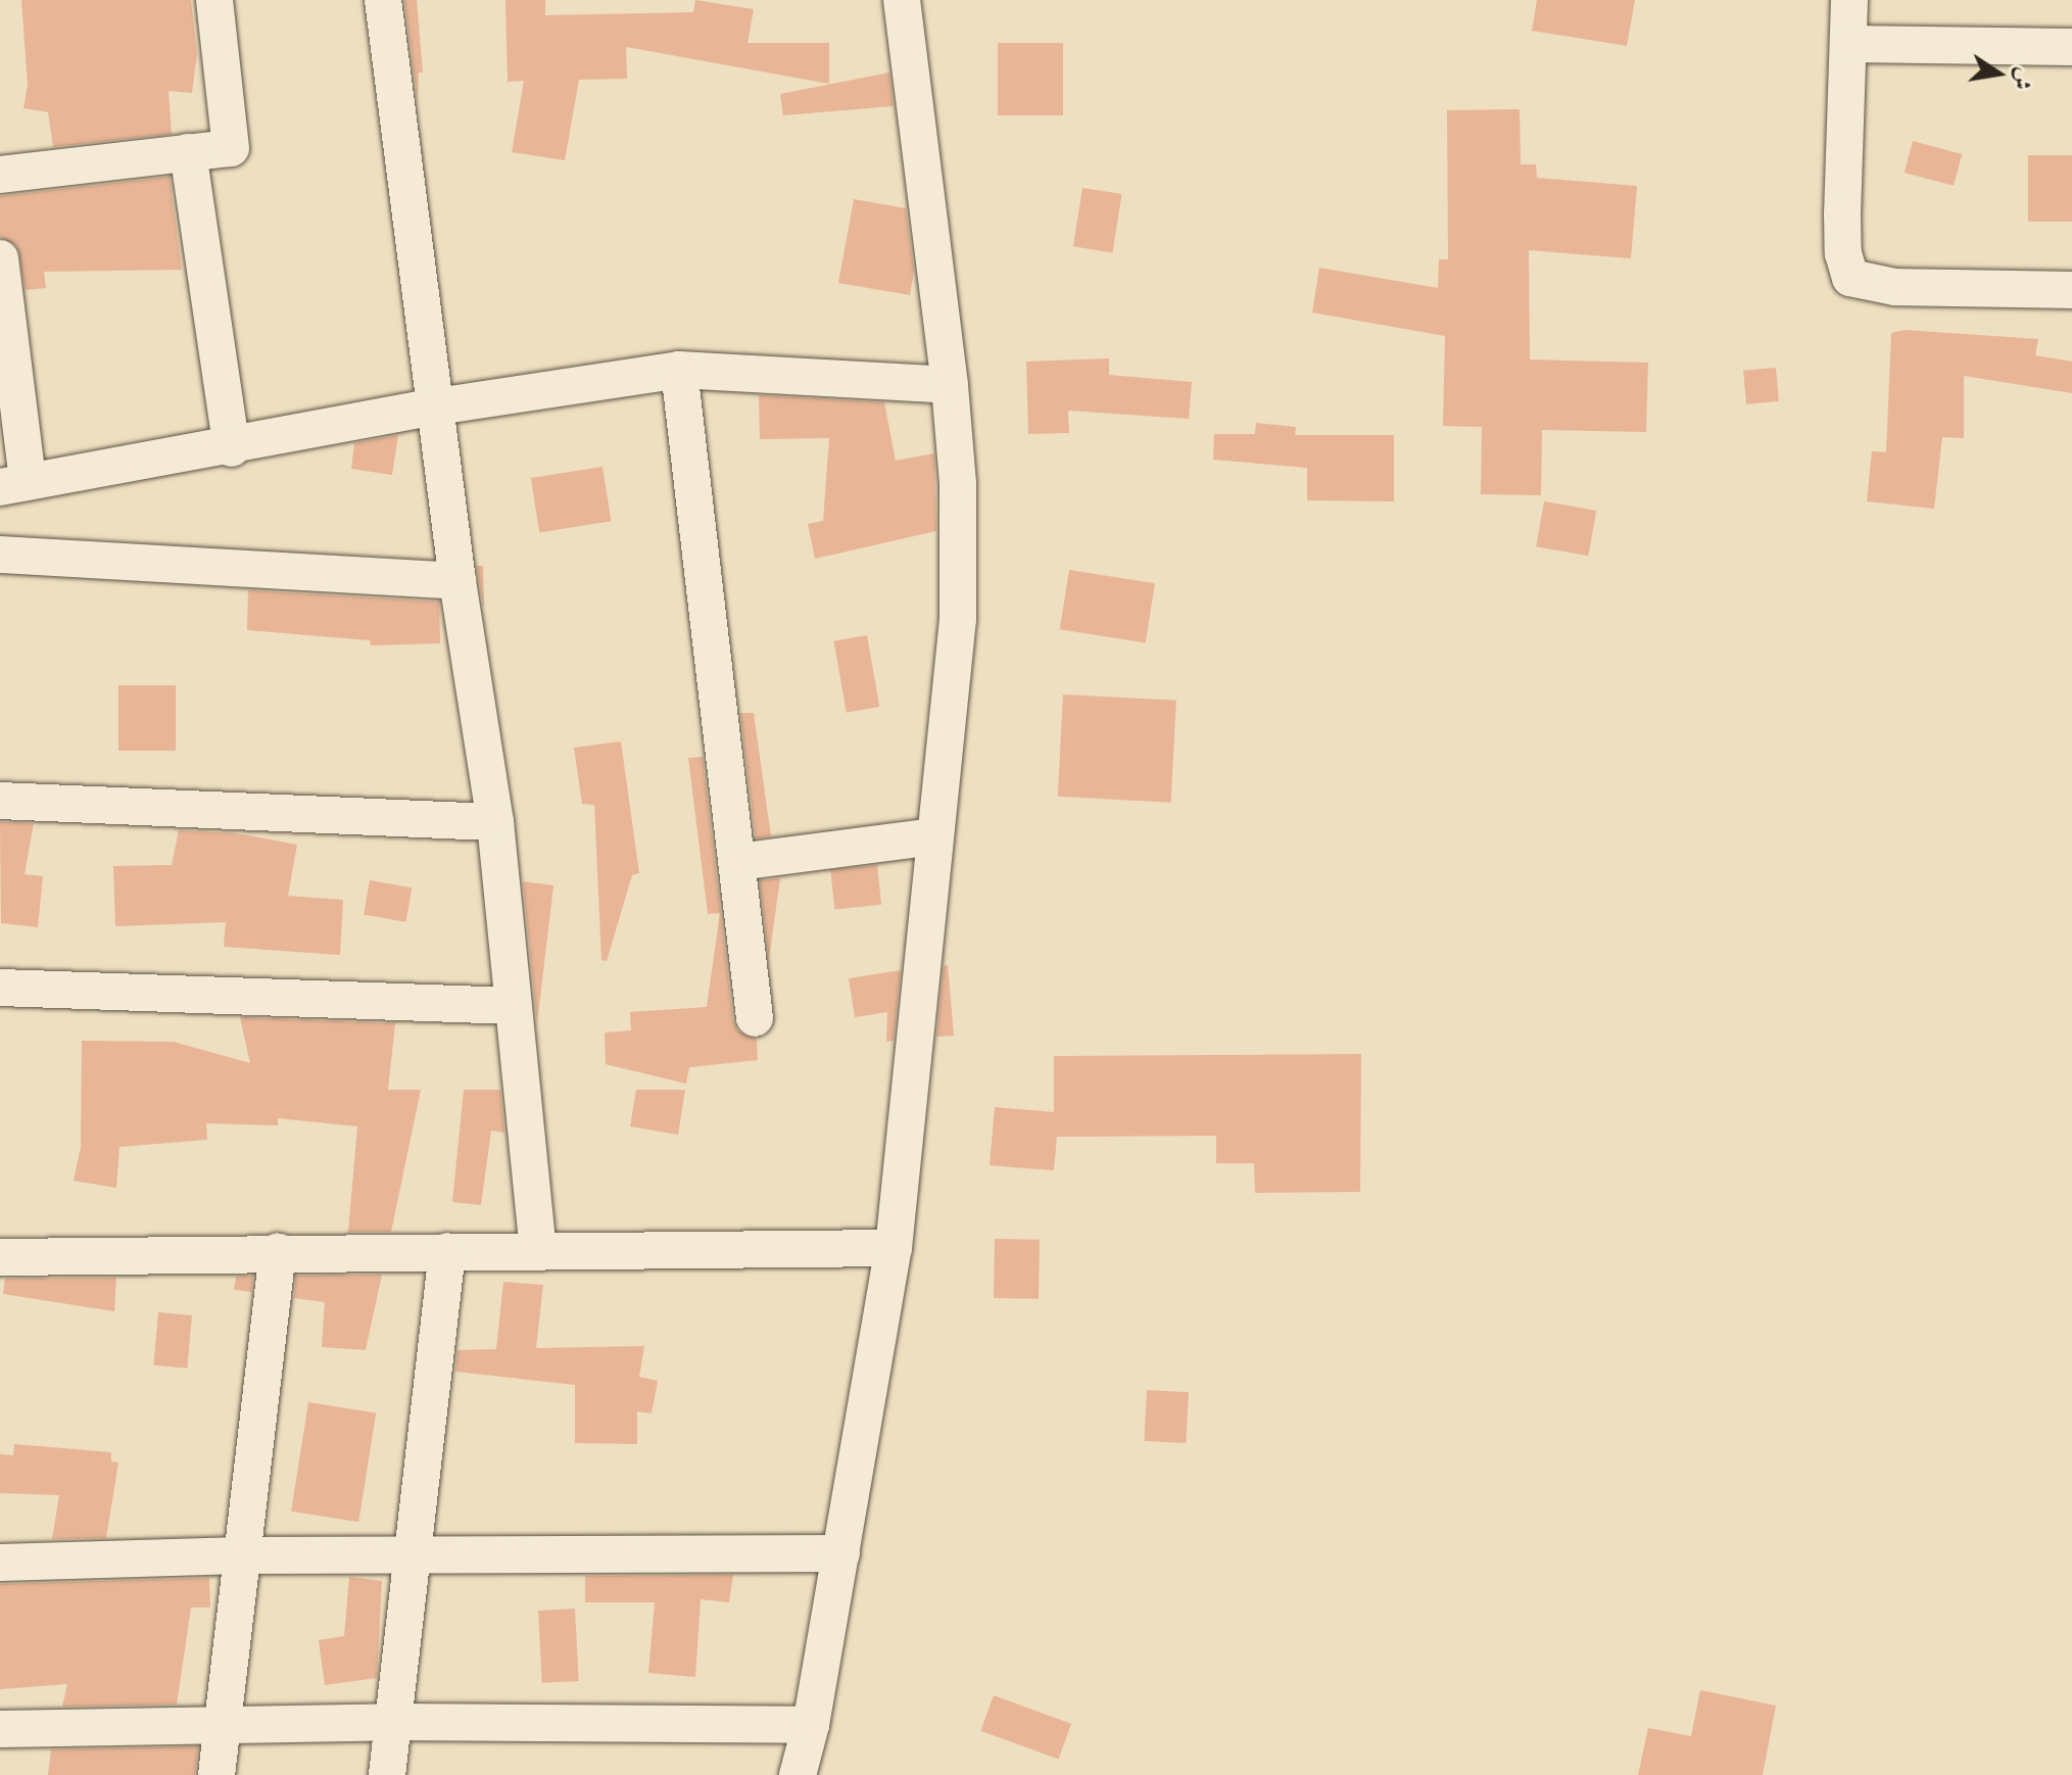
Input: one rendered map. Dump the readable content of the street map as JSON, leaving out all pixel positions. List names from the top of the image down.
{
  "north": "right"
}
